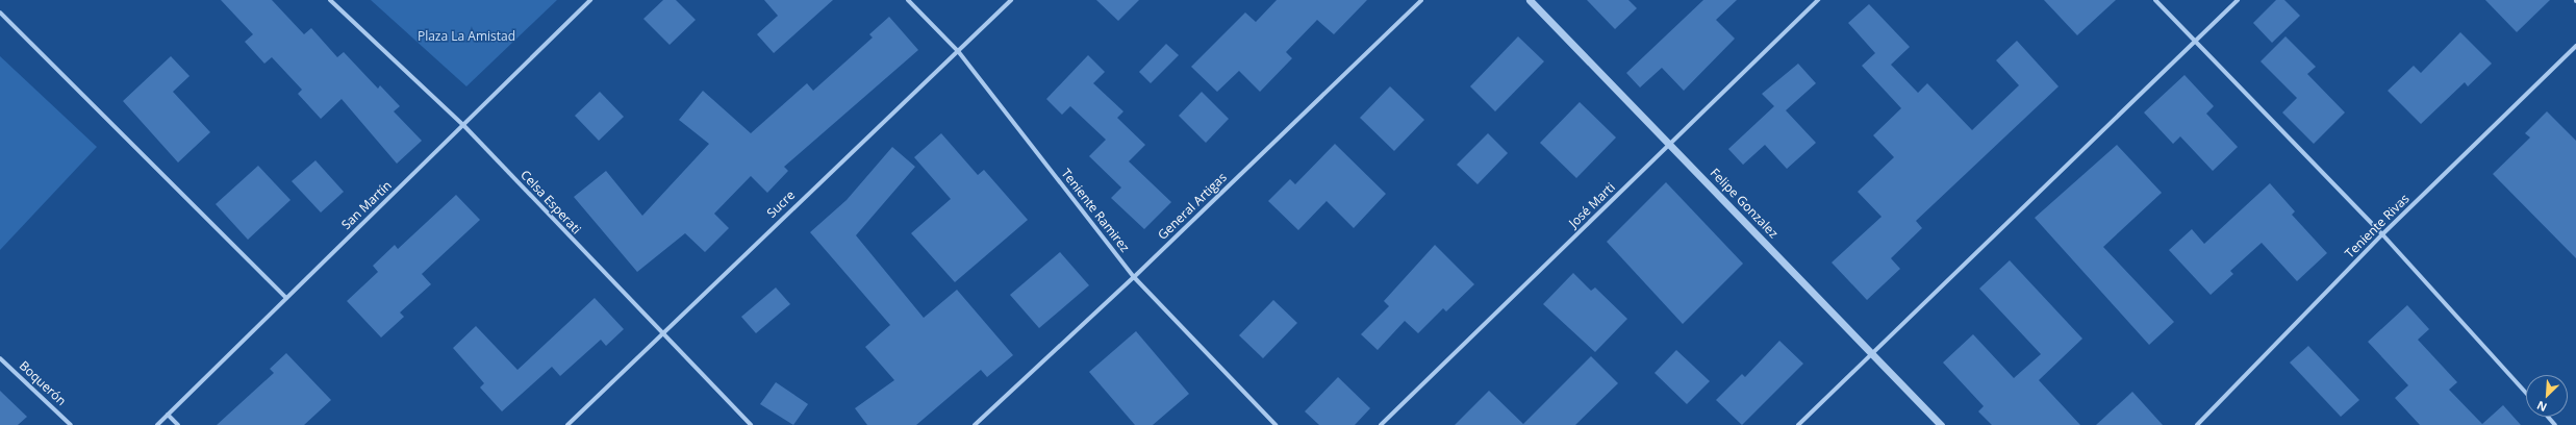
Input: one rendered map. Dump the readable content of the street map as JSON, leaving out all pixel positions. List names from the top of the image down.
{
  "streets": {
    "street": [
      "Celsa Esperati",
      "Felipe Gonzalez",
      "Sucre",
      "San Martín",
      "José Marti",
      "General Artigas",
      "Teniente Ramirez",
      "Teniente Rivas",
      "Boquerón"
    ]
  },
  "crossings": [
    ["Celsa Esperati", "Sucre"],
    ["Celsa Esperati", "San Martín"],
    ["Felipe Gonzalez", "José Marti"],
    ["Sucre", "Teniente Ramirez"],
    ["General Artigas", "Teniente Ramirez"]
  ],
  "parks": ["Plaza La Amistad"],
  "north": "bottom left"
}
